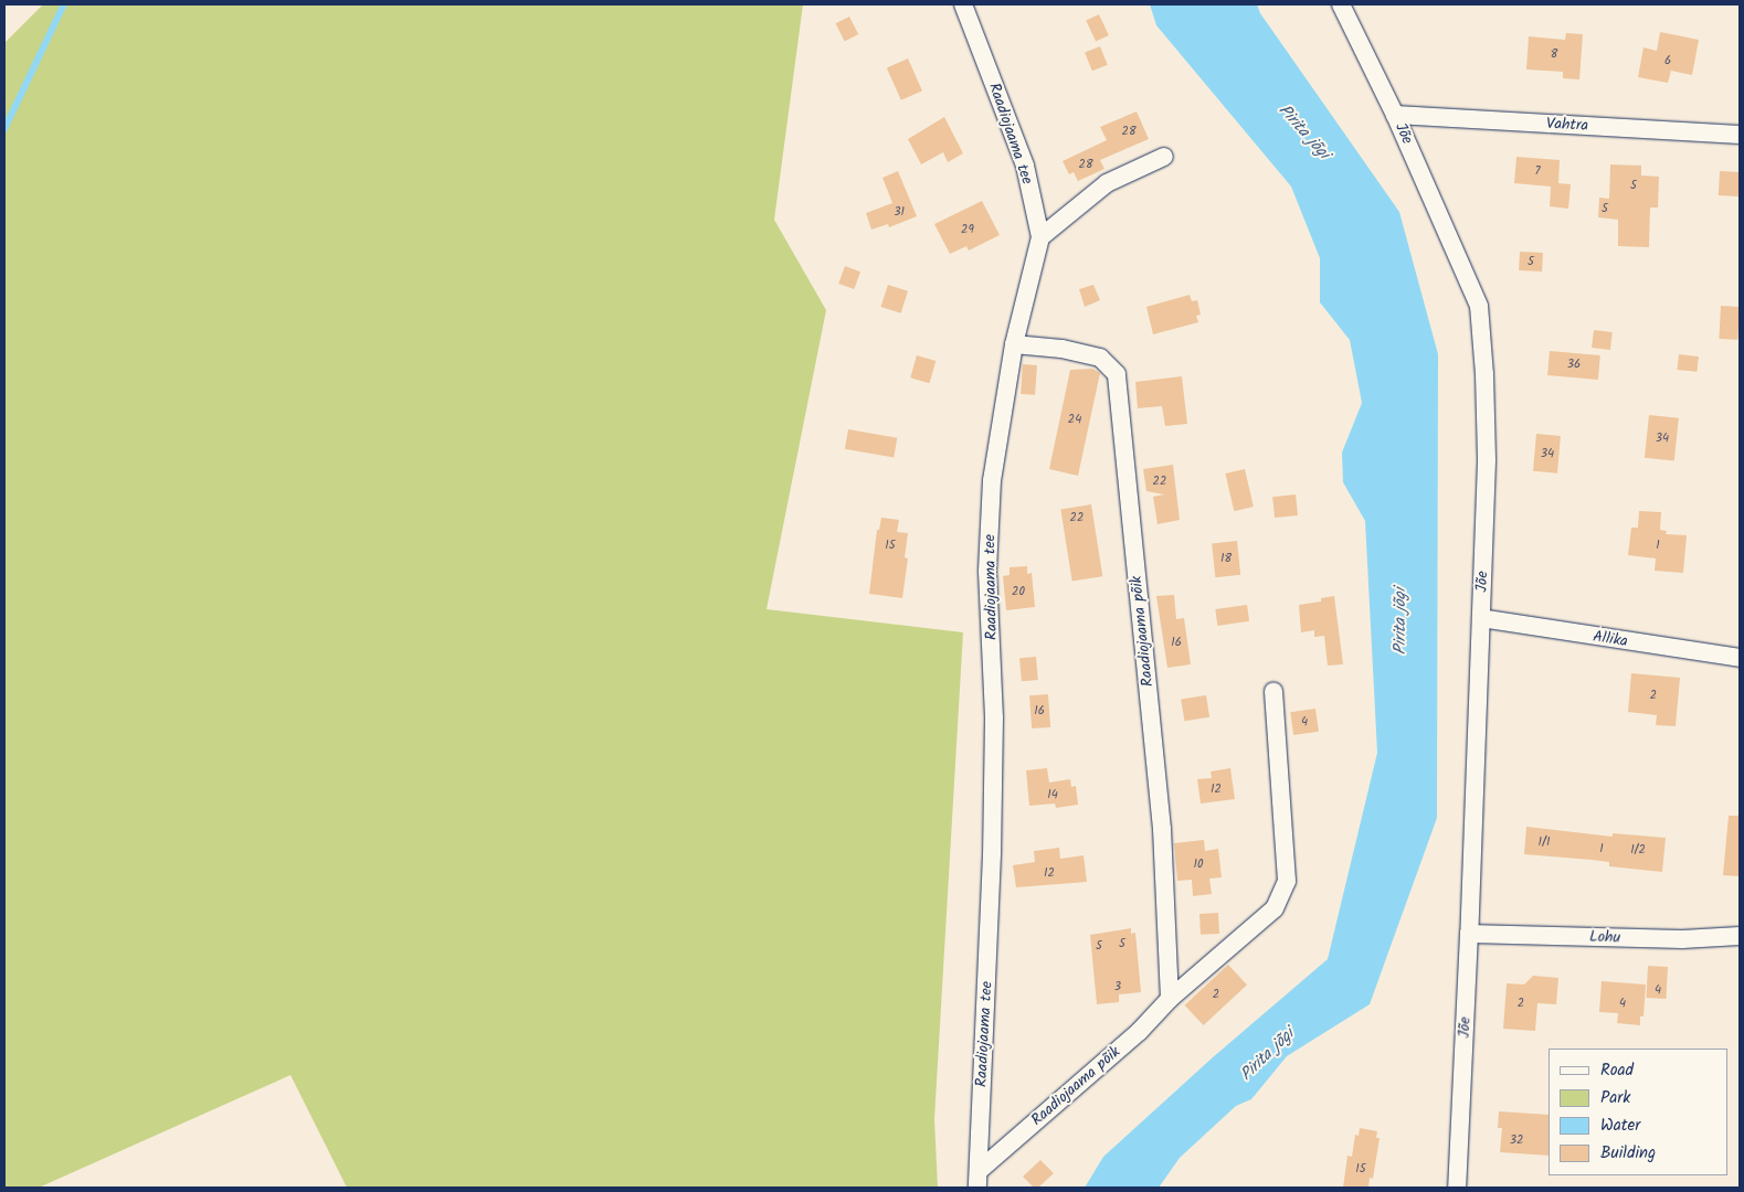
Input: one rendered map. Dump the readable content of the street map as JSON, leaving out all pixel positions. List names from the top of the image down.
{
  "streets": {
    "street": [
      "Vahtra",
      "Raadiojaama tee",
      "Jõe",
      "Raadiojaama põik",
      "Allika",
      "Lohu"
    ]
  },
  "crossings": [
    ["Vahtra", "Jõe"],
    ["Raadiojaama tee", "Raadiojaama põik"],
    ["Jõe", "Allika"],
    ["Jõe", "Lohu"]
  ],
  "water": ["Pirita jõgi"],
  "house_numbers": [
    "8",
    "6",
    "28",
    "28",
    "7",
    "5",
    "5",
    "31",
    "29",
    "5",
    "36",
    "24",
    "34",
    "34",
    "22",
    "22",
    "15",
    "1",
    "18",
    "20",
    "16",
    "2",
    "16",
    "4",
    "12",
    "14",
    "1/1",
    "1",
    "1/2",
    "10",
    "12",
    "5",
    "5",
    "3",
    "4",
    "2",
    "2",
    "4",
    "32",
    "15"
  ],
  "legend": [
    "Road",
    "Park",
    "Water",
    "Building"
  ]
}
